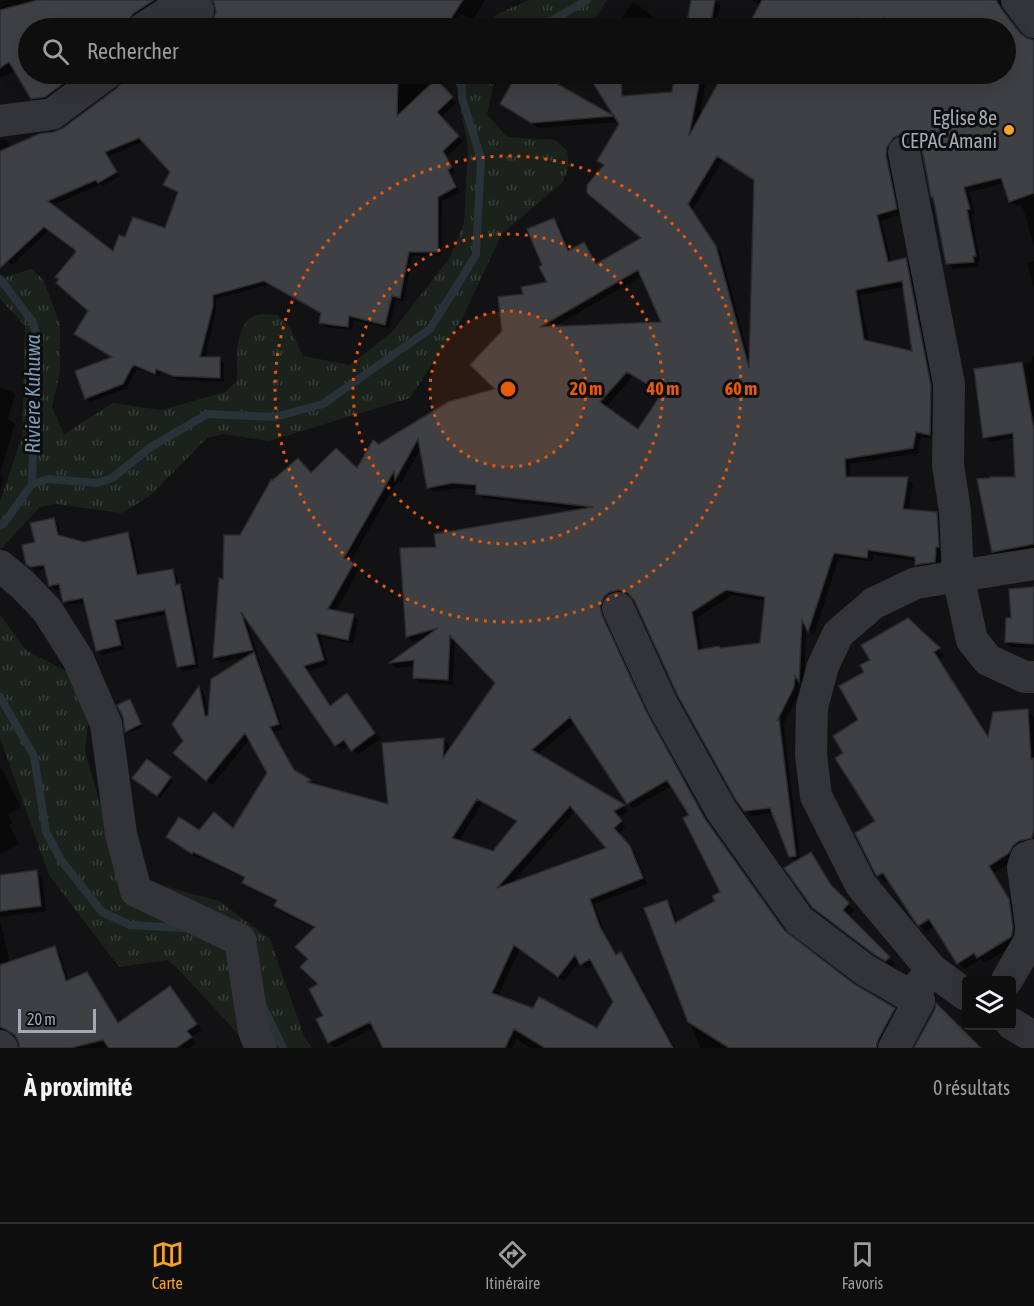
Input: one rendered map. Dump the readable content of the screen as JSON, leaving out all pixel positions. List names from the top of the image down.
{
  "water": ["Riviere Kuhuwa"],
  "places": ["Eglise 8e CEPAC Amani"],
  "scale_bar": "20 m",
  "page": {
    "search": "Rechercher",
    "scale": "20 m",
    "heading": ["À proximité", "0 résultats"],
    "nav": ["Carte", "Itinéraire", "Favoris"]
  },
  "rings": ["20 m", "40 m", "60 m"]
}
